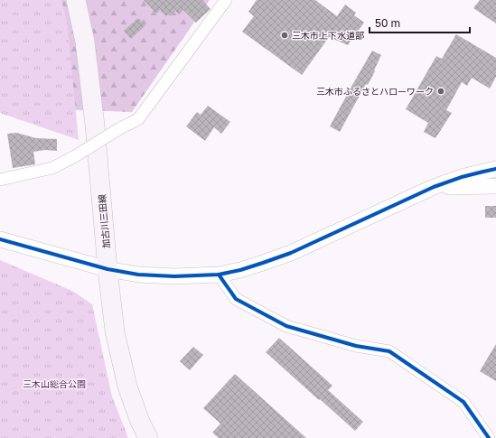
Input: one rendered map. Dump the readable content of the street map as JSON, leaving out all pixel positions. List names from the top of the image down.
{
  "streets": {
    "main road": ["加古川三田線"]
  },
  "parks": ["三木山総合公園"],
  "places": ["三木市上下水道部", "三木市ふるさとハローワーク"],
  "scale_bar": "50 m"
}
